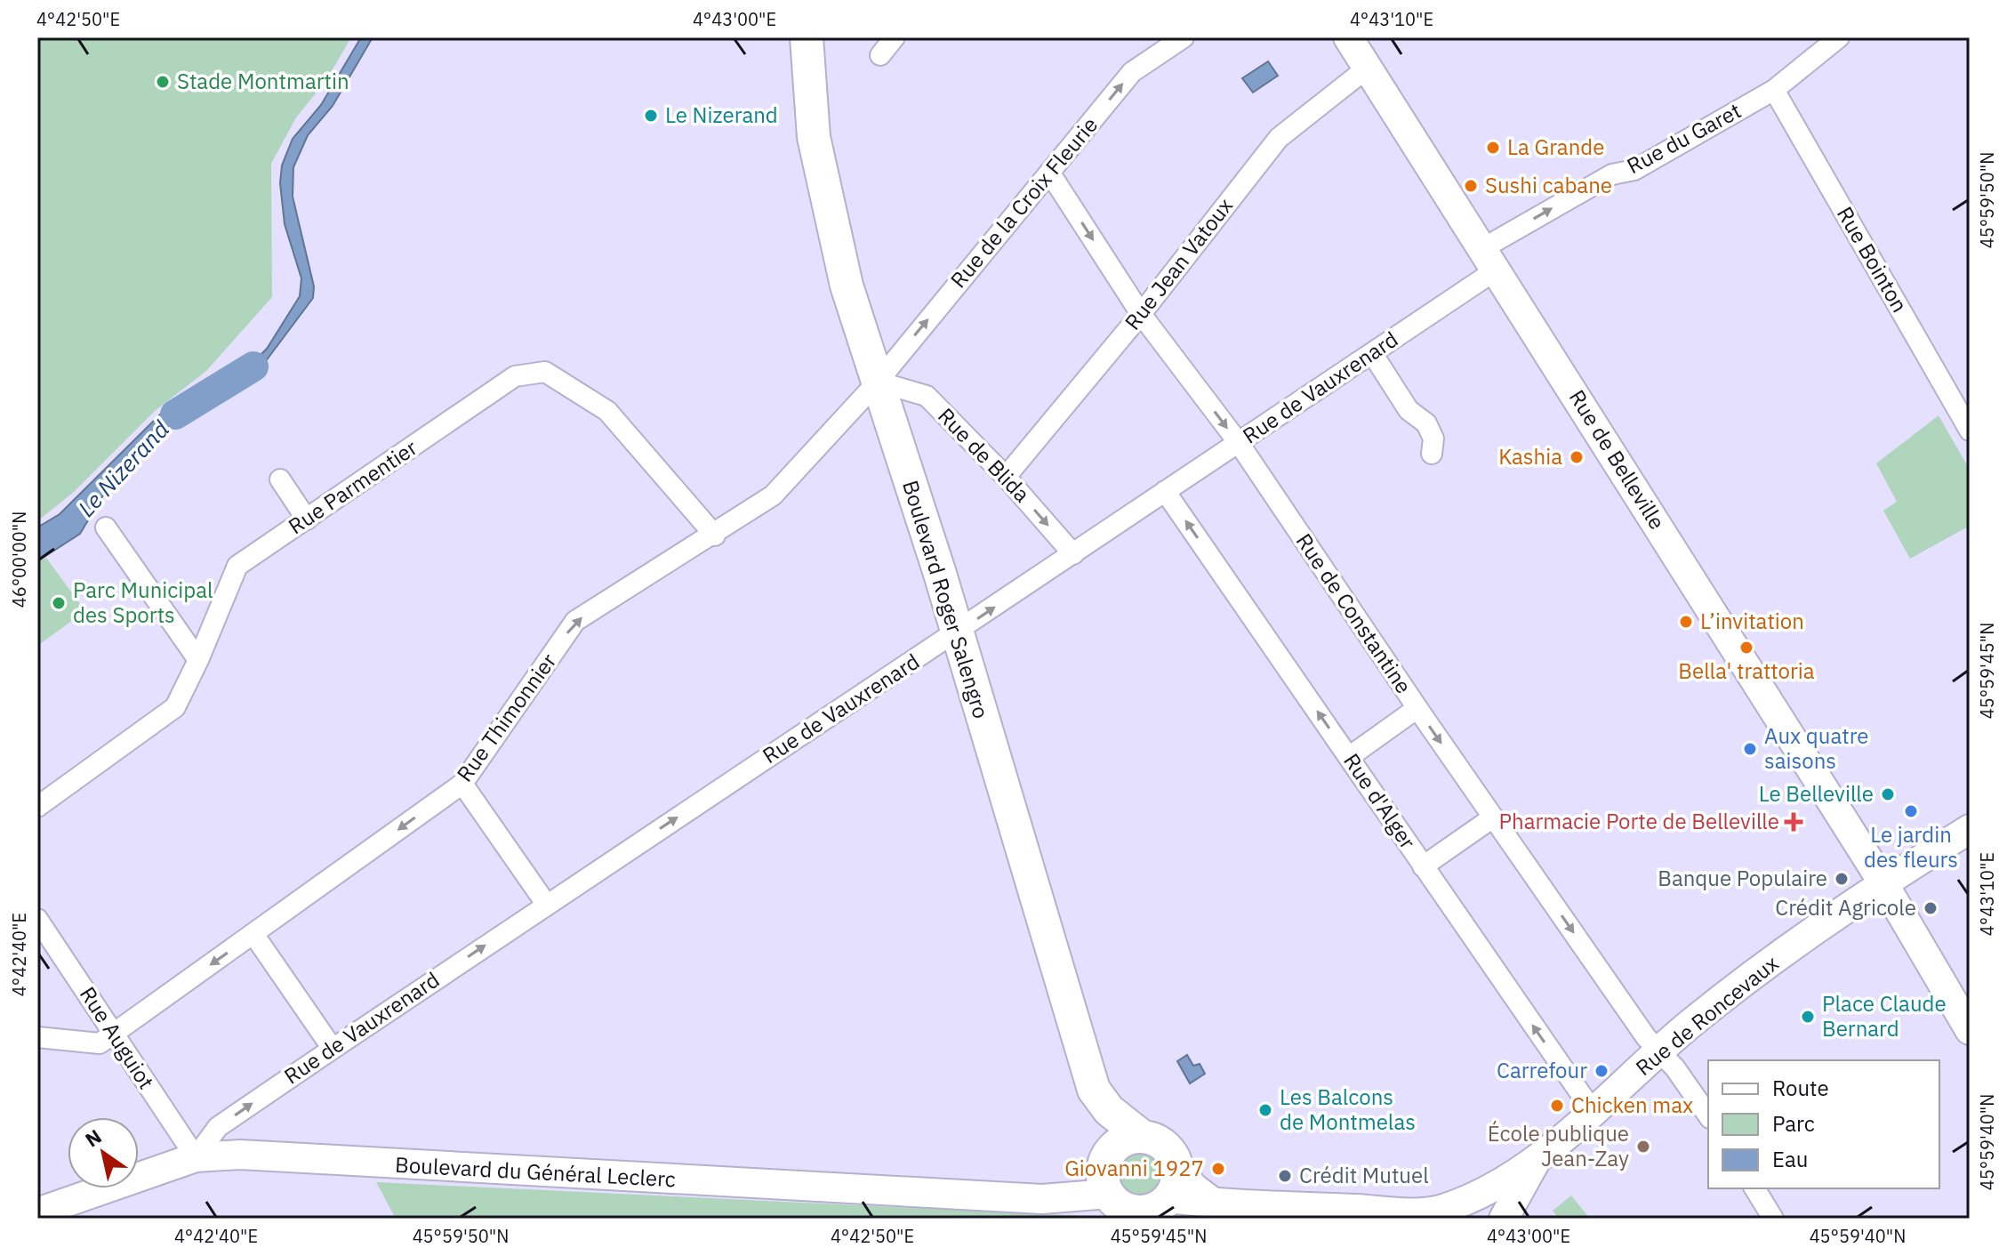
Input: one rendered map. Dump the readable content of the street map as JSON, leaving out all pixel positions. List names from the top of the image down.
{
  "streets": {
    "main road": [
      "Rue de Belleville",
      "Boulevard Roger Salengro",
      "Rue de Roncevaux",
      "Boulevard du Général Leclerc"
    ],
    "street": [
      "Rue du Garet",
      "Rue de la Croix Fleurie",
      "Rue Bointon",
      "Rue Jean Vatoux",
      "Rue de Vauxrenard",
      "Rue de Blida",
      "Rue Parmentier",
      "Rue de Constantine",
      "Rue Thimonnier",
      "Rue d'Alger",
      "Rue Auguiot"
    ]
  },
  "crossings": [
    ["Rue du Garet", "Rue Bointon"],
    ["Rue du Garet", "Rue de Vauxrenard"],
    ["Rue du Garet", "Rue de Belleville"],
    ["Rue de la Croix Fleurie", "Rue de Blida"],
    ["Rue de la Croix Fleurie", "Boulevard Roger Salengro"],
    ["Rue de la Croix Fleurie", "Rue de Constantine"],
    ["Rue de la Croix Fleurie", "Rue Thimonnier"],
    ["Rue Jean Vatoux", "Rue de Blida"],
    ["Rue Jean Vatoux", "Rue de Belleville"],
    ["Rue Jean Vatoux", "Rue de Constantine"],
    ["Rue de Vauxrenard", "Rue de Blida"],
    ["Rue de Vauxrenard", "Rue de Belleville"],
    ["Rue de Vauxrenard", "Boulevard Roger Salengro"],
    ["Rue de Vauxrenard", "Rue de Constantine"],
    ["Rue de Vauxrenard", "Rue d'Alger"],
    ["Rue de Vauxrenard", "Rue Auguiot"],
    ["Rue de Vauxrenard", "Boulevard du Général Leclerc"],
    ["Rue de Blida", "Boulevard Roger Salengro"],
    ["Rue de Blida", "Rue Thimonnier"],
    ["Rue de Belleville", "Rue de Roncevaux"],
    ["Rue Parmentier", "Rue Thimonnier"],
    ["Boulevard Roger Salengro", "Rue Thimonnier"],
    ["Rue de Constantine", "Rue de Roncevaux"],
    ["Rue Thimonnier", "Rue Auguiot"],
    ["Rue d'Alger", "Rue de Roncevaux"],
    ["Rue de Roncevaux", "Boulevard du Général Leclerc"],
    ["Rue Auguiot", "Boulevard du Général Leclerc"]
  ],
  "one_way": [
    "Rue du Garet",
    "Rue de la Croix Fleurie",
    "Rue de Vauxrenard",
    "Rue de Blida",
    "Rue de Constantine",
    "Rue d'Alger"
  ],
  "water": ["Le Nizerand"],
  "places": {
    "other": [
      "Stade Montmartin",
      "Le Nizerand",
      "La Grande",
      "Sushi cabane",
      "Kashia",
      "Parc Municipal des Sports",
      "L’invitation",
      "Bella' trattoria",
      "Aux quatre saisons",
      "Le Belleville",
      "Le jardin des fleurs",
      "Banque Populaire",
      "Crédit Agricole",
      "Place Claude Bernard",
      "Carrefour",
      "Chicken max",
      "Les Balcons de Montmelas",
      "École publique Jean-Zay",
      "Giovanni 1927",
      "Crédit Mutuel"
    ],
    "health": ["Pharmacie Porte de Belleville"]
  },
  "legend": ["Route", "Parc", "Eau"],
  "north": "top left",
  "coordinates": [
    "4°42'50\"E",
    "4°43'00\"E",
    "4°43'10\"E",
    "45°59'50\"N",
    "46°00'00\"N",
    "45°59'45\"N",
    "4°42'40\"E",
    "45°59'40\"N"
  ]
}
